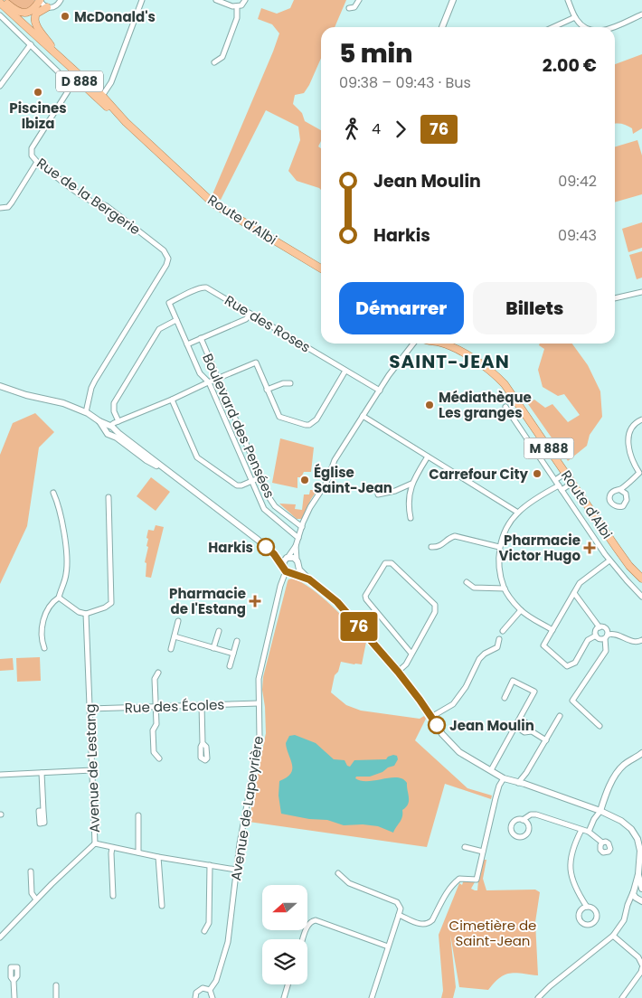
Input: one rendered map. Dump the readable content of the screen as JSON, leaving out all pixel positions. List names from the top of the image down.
{
  "streets": {
    "main road": ["D 888", "Route d'Albi", "M 888"],
    "street": [
      "Rue de la Bergerie",
      "Rue des Roses",
      "Boulevard des Pensées",
      "Rue des Écoles",
      "Avenue de Lestang",
      "Avenue de Lapeyrière"
    ]
  },
  "crossings": [
    ["Rue des Roses", "Boulevard des Pensées"],
    ["Rue des Écoles", "Avenue de Lestang"],
    ["Rue des Écoles", "Avenue de Lapeyrière"]
  ],
  "districts": ["SAINT-JEAN"],
  "parks": ["Cimetière de Saint-Jean"],
  "places": {
    "other": [
      "McDonald's",
      "Piscines Ibiza",
      "Médiathèque Les granges",
      "Carrefour City",
      "Église Saint-Jean",
      "Harkis",
      "Jean Moulin"
    ],
    "health": ["Pharmacie Victor Hugo", "Pharmacie de l'Estang"]
  },
  "lines": ["bus line 76"],
  "north": "left",
  "page": {
    "on_map": "76",
    "heading": ["5 min", "09:38 – 09:43 · Bus", "2.00 €"],
    "legs": ["4", "76"],
    "list": [
      {
        "name": "Jean Moulin",
        "value": "09:42"
      },
      {
        "name": "Harkis",
        "value": "09:43"
      }
    ],
    "buttons": ["Démarrer", "Billets"]
  }
}
